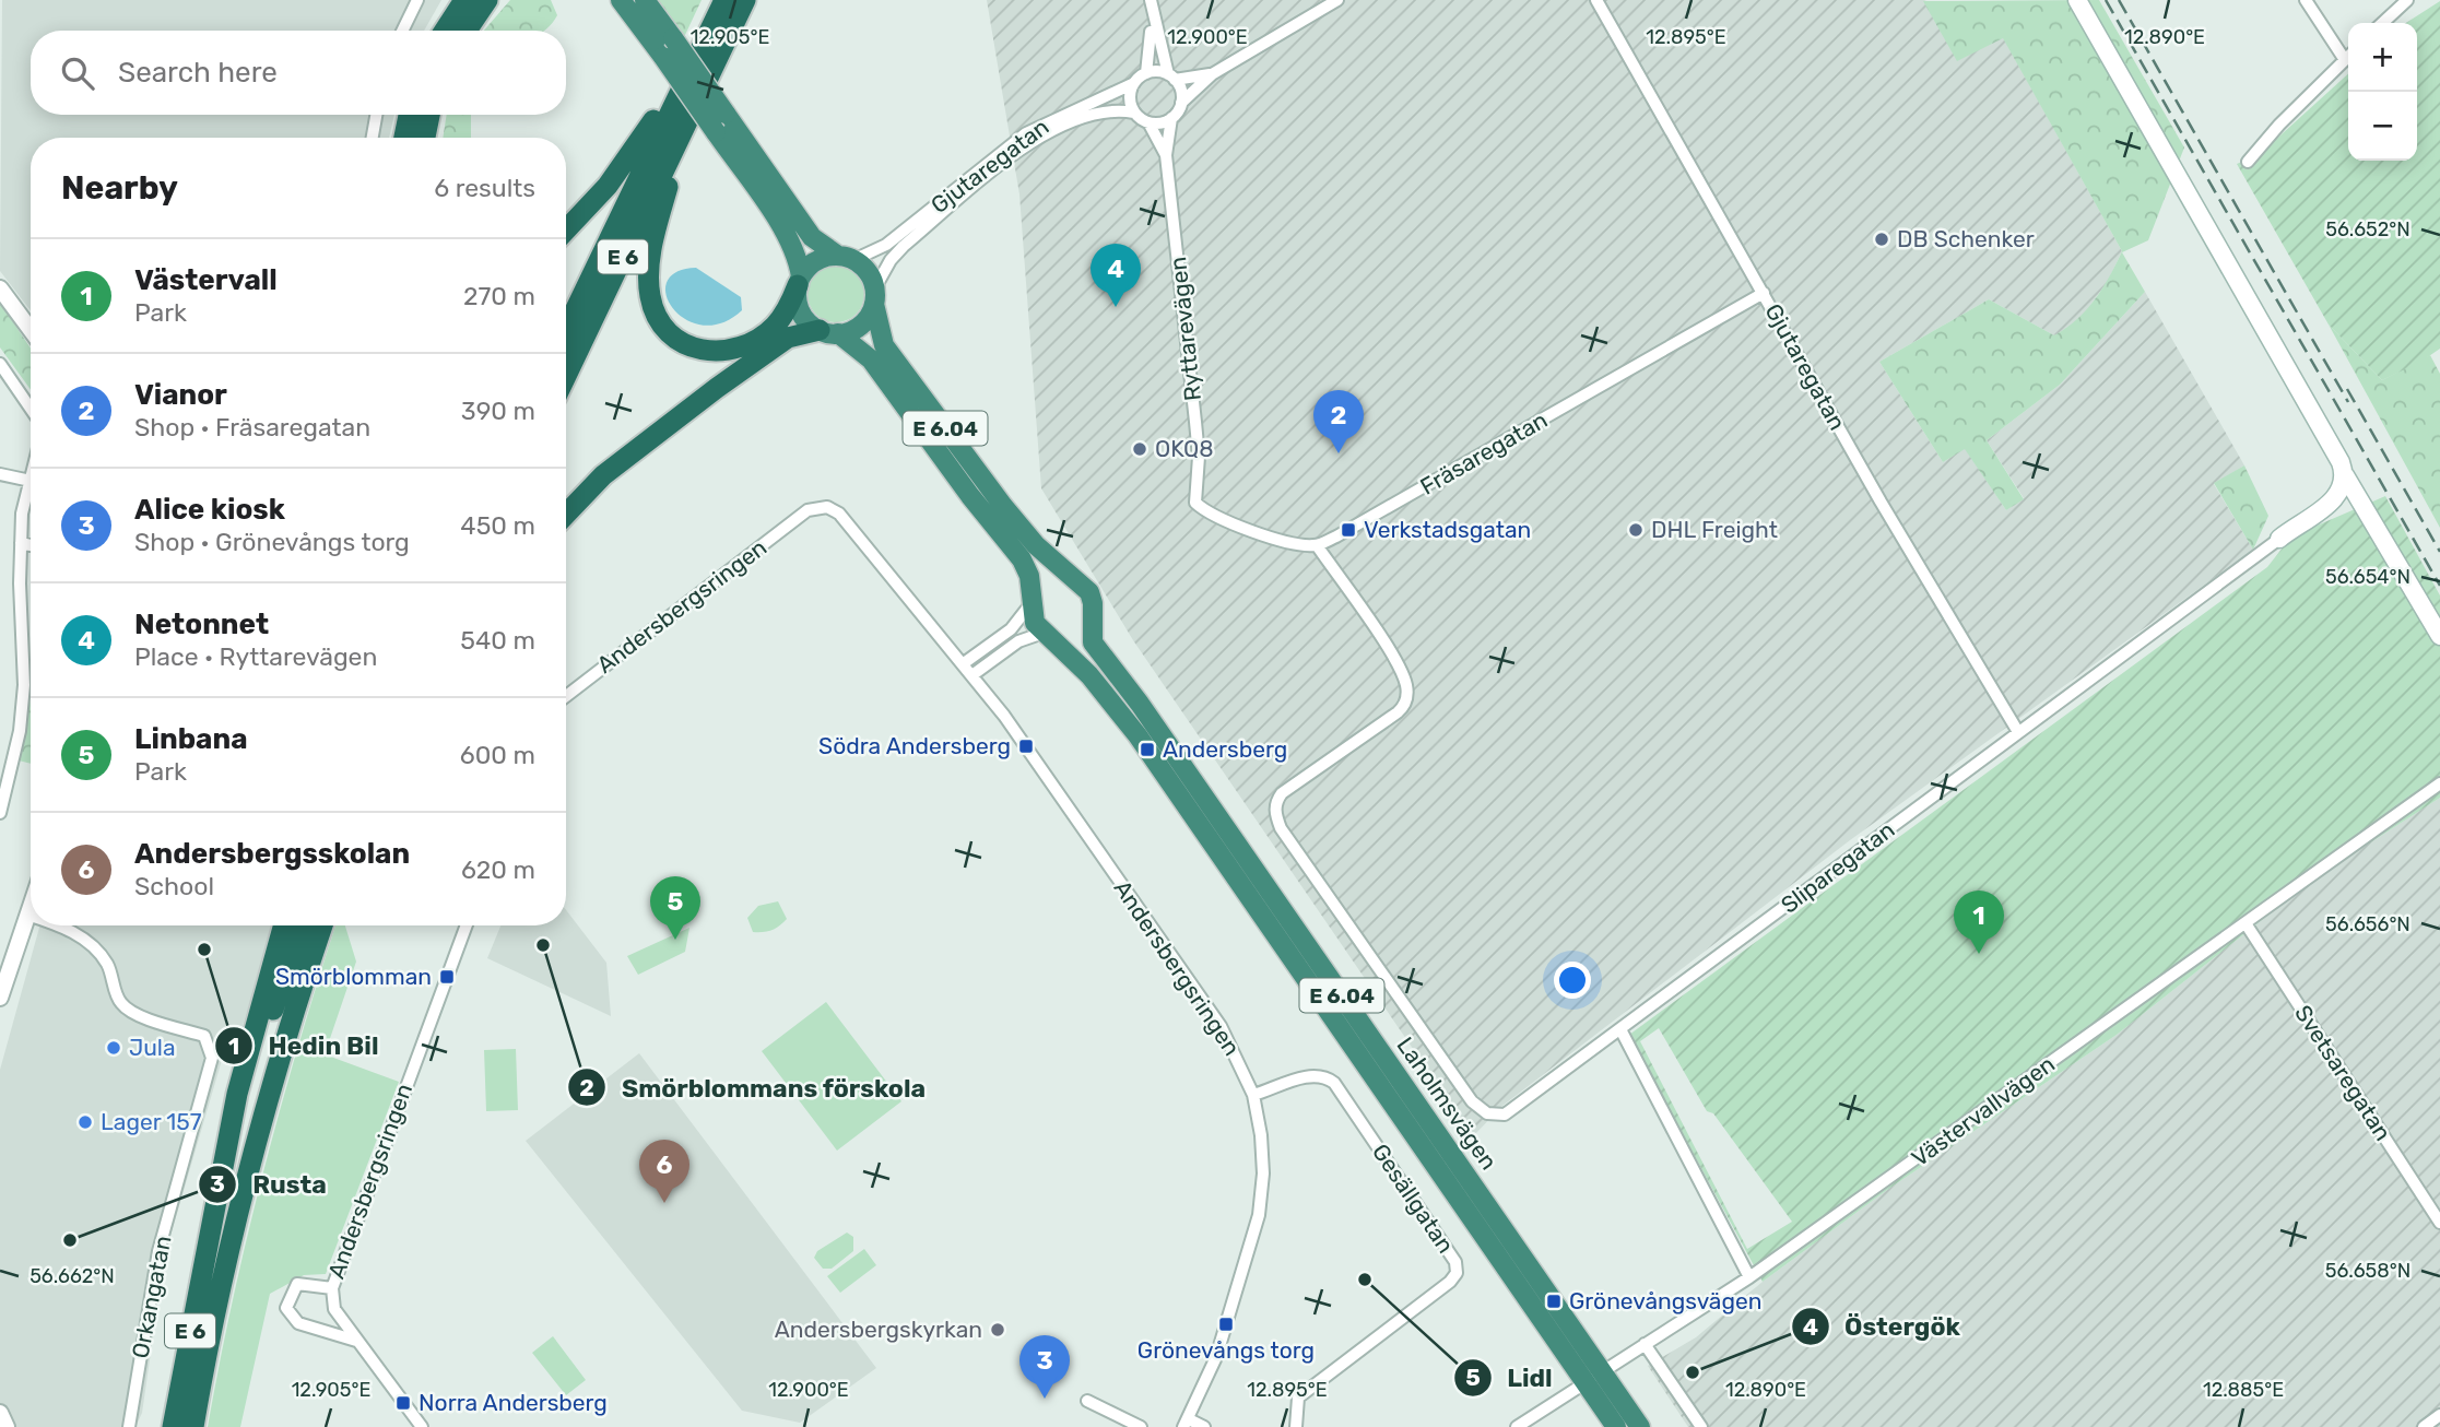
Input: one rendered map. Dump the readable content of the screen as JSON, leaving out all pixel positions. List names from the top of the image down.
{
  "streets": {
    "highway": ["E 6", "E 6.04", "Laholmsvägen"],
    "street": [
      "Gjutaregatan",
      "Ryttarevägen",
      "Fräsaregatan",
      "Andersbergsringen",
      "Sliparegatan",
      "Svetsaregatan",
      "Västervallvägen",
      "Gesällgatan",
      "Orkangatan"
    ]
  },
  "crossings": [
    ["Gjutaregatan", "Ryttarevägen"],
    ["Gjutaregatan", "Fräsaregatan"],
    ["Gjutaregatan", "Sliparegatan"],
    ["Gjutaregatan", "Laholmsvägen"],
    ["Ryttarevägen", "Fräsaregatan"],
    ["Andersbergsringen", "Gesällgatan"],
    ["Svetsaregatan", "Västervallvägen"],
    ["Laholmsvägen", "Västervallvägen"]
  ],
  "places": {
    "other": [
      "DB Schenker",
      "OKQ8",
      "DHL Freight",
      "Smörblommans förskola",
      "Hedin Bil",
      "Jula",
      "Lager 157",
      "Rusta",
      "Lidl",
      "Andersbergskyrkan",
      "Östergök"
    ],
    "transit": [
      "Verkstadsgatan",
      "Södra Andersberg",
      "Andersberg",
      "Smörblomman",
      "Grönevångsvägen",
      "Grönevångs torg",
      "Norra Andersberg"
    ]
  },
  "page": {
    "map_buttons": ["+", "−"],
    "search": "Search here",
    "heading": ["Nearby", "6 results"],
    "list": [
      {
        "mark": "1",
        "name": "Västervall",
        "note": "Park",
        "value": "270 m"
      },
      {
        "mark": "2",
        "name": "Vianor",
        "note": "Shop · Fräsaregatan",
        "value": "390 m"
      },
      {
        "mark": "3",
        "name": "Alice kiosk",
        "note": "Shop · Grönevångs torg",
        "value": "450 m"
      },
      {
        "mark": "4",
        "name": "Netonnet",
        "note": "Place · Ryttarevägen",
        "value": "540 m"
      },
      {
        "mark": "5",
        "name": "Linbana",
        "note": "Park",
        "value": "600 m"
      },
      {
        "mark": "6",
        "name": "Andersbergsskolan",
        "note": "School",
        "value": "620 m"
      }
    ],
    "pins": [
      "4",
      "2",
      "5",
      "1",
      "6",
      "3"
    ]
  },
  "coordinates": [
    "12.905°E",
    "12.900°E",
    "12.895°E",
    "12.890°E",
    "56.652°N",
    "56.654°N",
    "56.656°N",
    "56.658°N",
    "56.662°N",
    "12.885°E"
  ]
}
